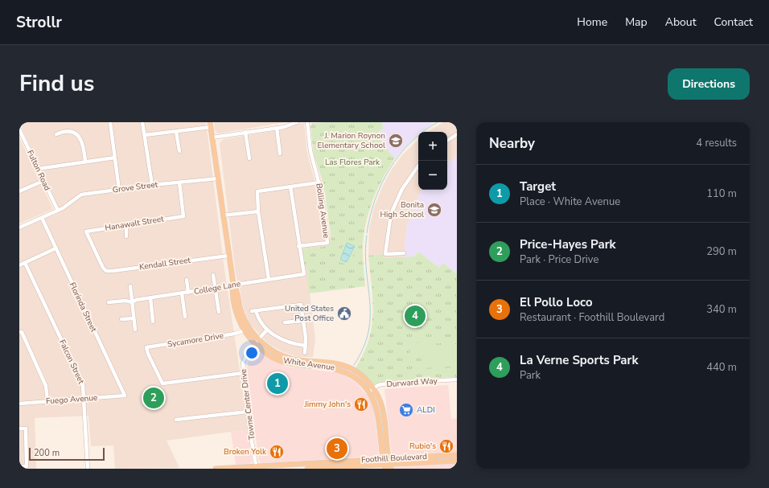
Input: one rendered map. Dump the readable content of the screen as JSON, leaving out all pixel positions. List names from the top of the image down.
{
  "streets": {
    "main road": ["White Avenue", "Foothill Boulevard"],
    "street": [
      "Fulton Road",
      "Grove Street",
      "Bolling Avenue",
      "Hanawalt Street",
      "Kendall Street",
      "College Lane",
      "Florinda Street",
      "Sycamore Drive",
      "Falcon Street",
      "Durward Way",
      "Fuego Avenue",
      "Towne Center Drive"
    ]
  },
  "crossings": [
    ["Fulton Road", "Grove Street"],
    ["Grove Street", "Hanawalt Street"],
    ["Grove Street", "Florinda Street"],
    ["Grove Street", "White Avenue"],
    ["Bolling Avenue", "College Lane"],
    ["Hanawalt Street", "Kendall Street"],
    ["Kendall Street", "White Avenue"],
    ["College Lane", "White Avenue"],
    ["Florinda Street", "Fuego Avenue"],
    ["Sycamore Drive", "White Avenue"],
    ["Sycamore Drive", "Towne Center Drive"],
    ["Falcon Street", "Fuego Avenue"],
    ["White Avenue", "Durward Way"],
    ["White Avenue", "Towne Center Drive"],
    ["White Avenue", "Foothill Boulevard"],
    ["Towne Center Drive", "Foothill Boulevard"]
  ],
  "parks": ["Las Flores Park"],
  "places": {
    "school or university": ["J. Marion Roynon Elementary School", "Bonita High School"],
    "public building": ["United States Post Office"],
    "restaurant": ["Jimmy John's", "Rubio's", "Broken Yolk"],
    "supermarket": ["ALDI"]
  },
  "scale_bar": "200 m",
  "page": {
    "header": "Strollr",
    "nav": [
      "Home",
      "Map",
      "About",
      "Contact"
    ],
    "title": "Find us",
    "buttons": "Directions",
    "heading": ["Nearby", "4 results"],
    "map_buttons": ["+", "−"],
    "list": [
      {
        "mark": "1",
        "name": "Target",
        "note": "Place · White Avenue",
        "value": "110 m"
      },
      {
        "mark": "2",
        "name": "Price-Hayes Park",
        "note": "Park · Price Drive",
        "value": "290 m"
      },
      {
        "mark": "3",
        "name": "El Pollo Loco",
        "note": "Restaurant · Foothill Boulevard",
        "value": "340 m"
      },
      {
        "mark": "4",
        "name": "La Verne Sports Park",
        "note": "Park",
        "value": "440 m"
      }
    ],
    "pins": [
      "4",
      "1",
      "2",
      "3"
    ],
    "scale": "200 m"
  }
}
